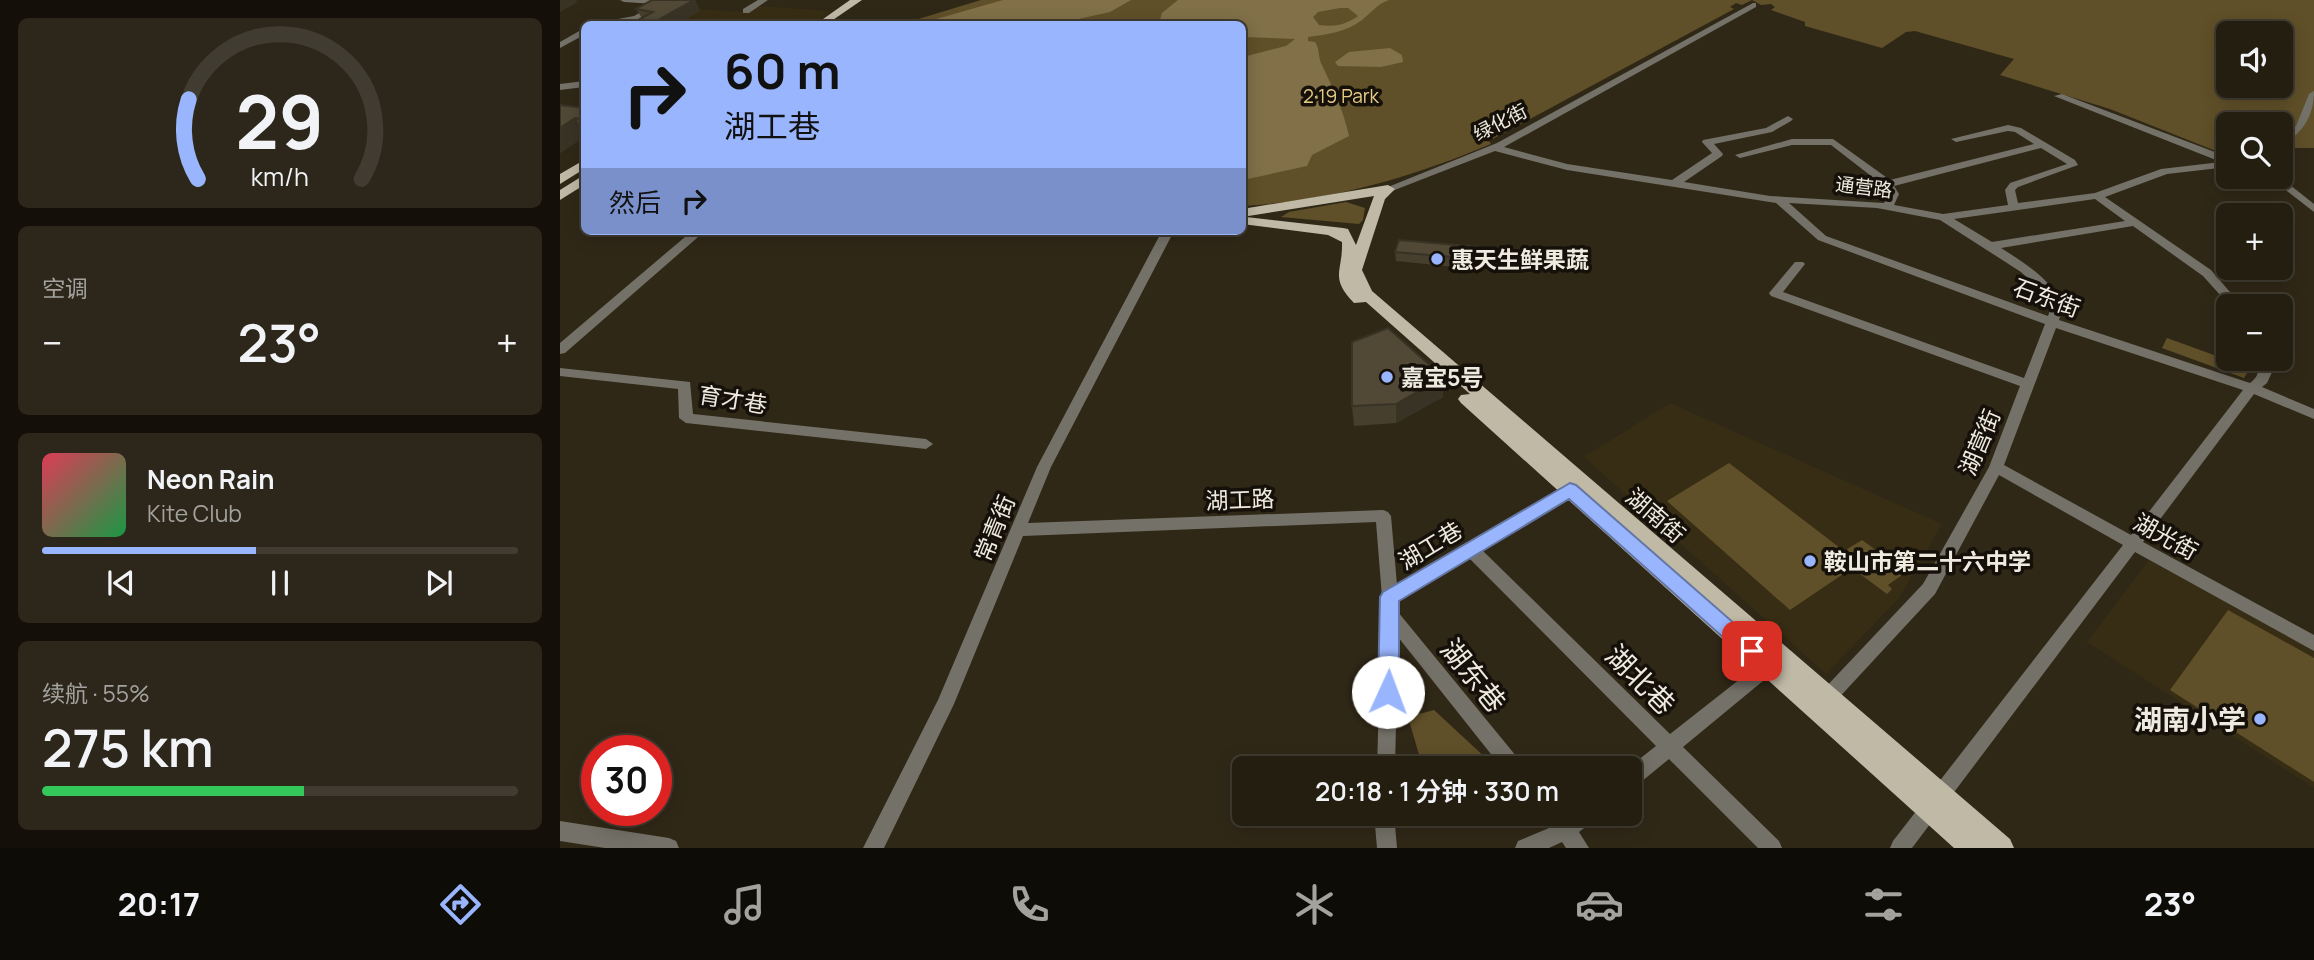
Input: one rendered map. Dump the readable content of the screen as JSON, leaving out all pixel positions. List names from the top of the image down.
{
  "streets": {
    "main road": ["绿化街", "湖南街"],
    "street": [
      "通营路",
      "石东街",
      "育才巷",
      "湖营街",
      "湖工路",
      "常青街",
      "湖光街",
      "湖工巷",
      "湖东巷",
      "湖北巷"
    ]
  },
  "crossings": [
    ["绿化街", "通营路"],
    ["绿化街", "湖南街"],
    ["通营路", "石东街"],
    ["通营路", "湖营街"],
    ["石东街", "湖营街"],
    ["湖营街", "湖南街"],
    ["湖营街", "湖光街"],
    ["湖工路", "常青街"],
    ["湖工路", "湖工巷"],
    ["湖工路", "湖东巷"],
    ["湖南街", "湖工巷"],
    ["湖工巷", "湖东巷"],
    ["湖工巷", "湖北巷"]
  ],
  "parks": ["2·19 Park"],
  "places": [
    "惠天生鲜果蔬",
    "嘉宝5号",
    "鞍山市第二十六中学",
    "湖南小学"
  ],
  "page": {
    "map_buttons": ["+", "−"],
    "turn": ["60 m", "湖工巷"],
    "then": "然后",
    "tile": [
      "空调",
      ["续航 · 55%", "275 km"]
    ],
    "heat": ["−", "23°", "+"],
    "song": ["Neon Rain", "Kite Club"],
    "limit": "30",
    "trip": "20:18 · 1 分钟 · 330 m",
    "tabs": ["20:17", "23°"],
    "gauge": ["29", "km/h"]
  }
}
